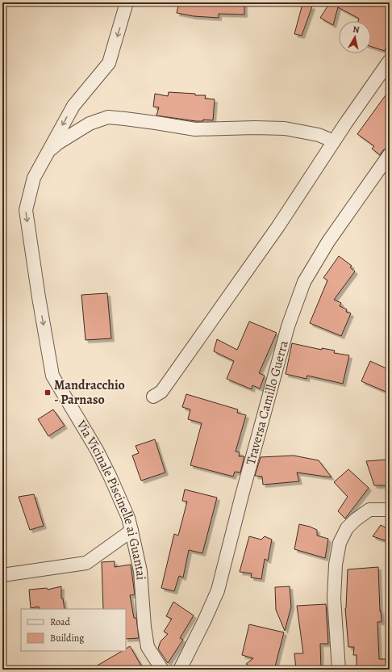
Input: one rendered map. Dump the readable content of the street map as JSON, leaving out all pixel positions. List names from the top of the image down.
{
  "streets": {
    "street": ["Traversa Camillo Guerra", "Via Vicinale Piscinelle ai Guantai"]
  },
  "one_way": ["Via Vicinale Piscinelle ai Guantai"],
  "places": {
    "transit": ["Mandracchio - Parnaso"]
  },
  "legend": ["Road", "Building"],
  "north": "top"
}
